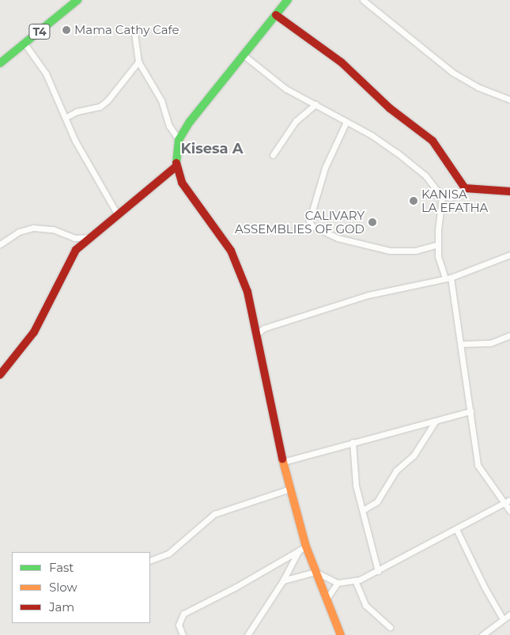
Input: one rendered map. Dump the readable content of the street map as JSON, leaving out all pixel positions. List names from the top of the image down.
{
  "streets": {
    "main road": ["T4"]
  },
  "districts": ["Kisesa A"],
  "places": ["Mama Cathy Cafe", "KANISA LA EFATHA", "CALIVARY ASSEMBLIES OF GOD"],
  "legend": ["Fast", "Slow", "Jam"]
}
